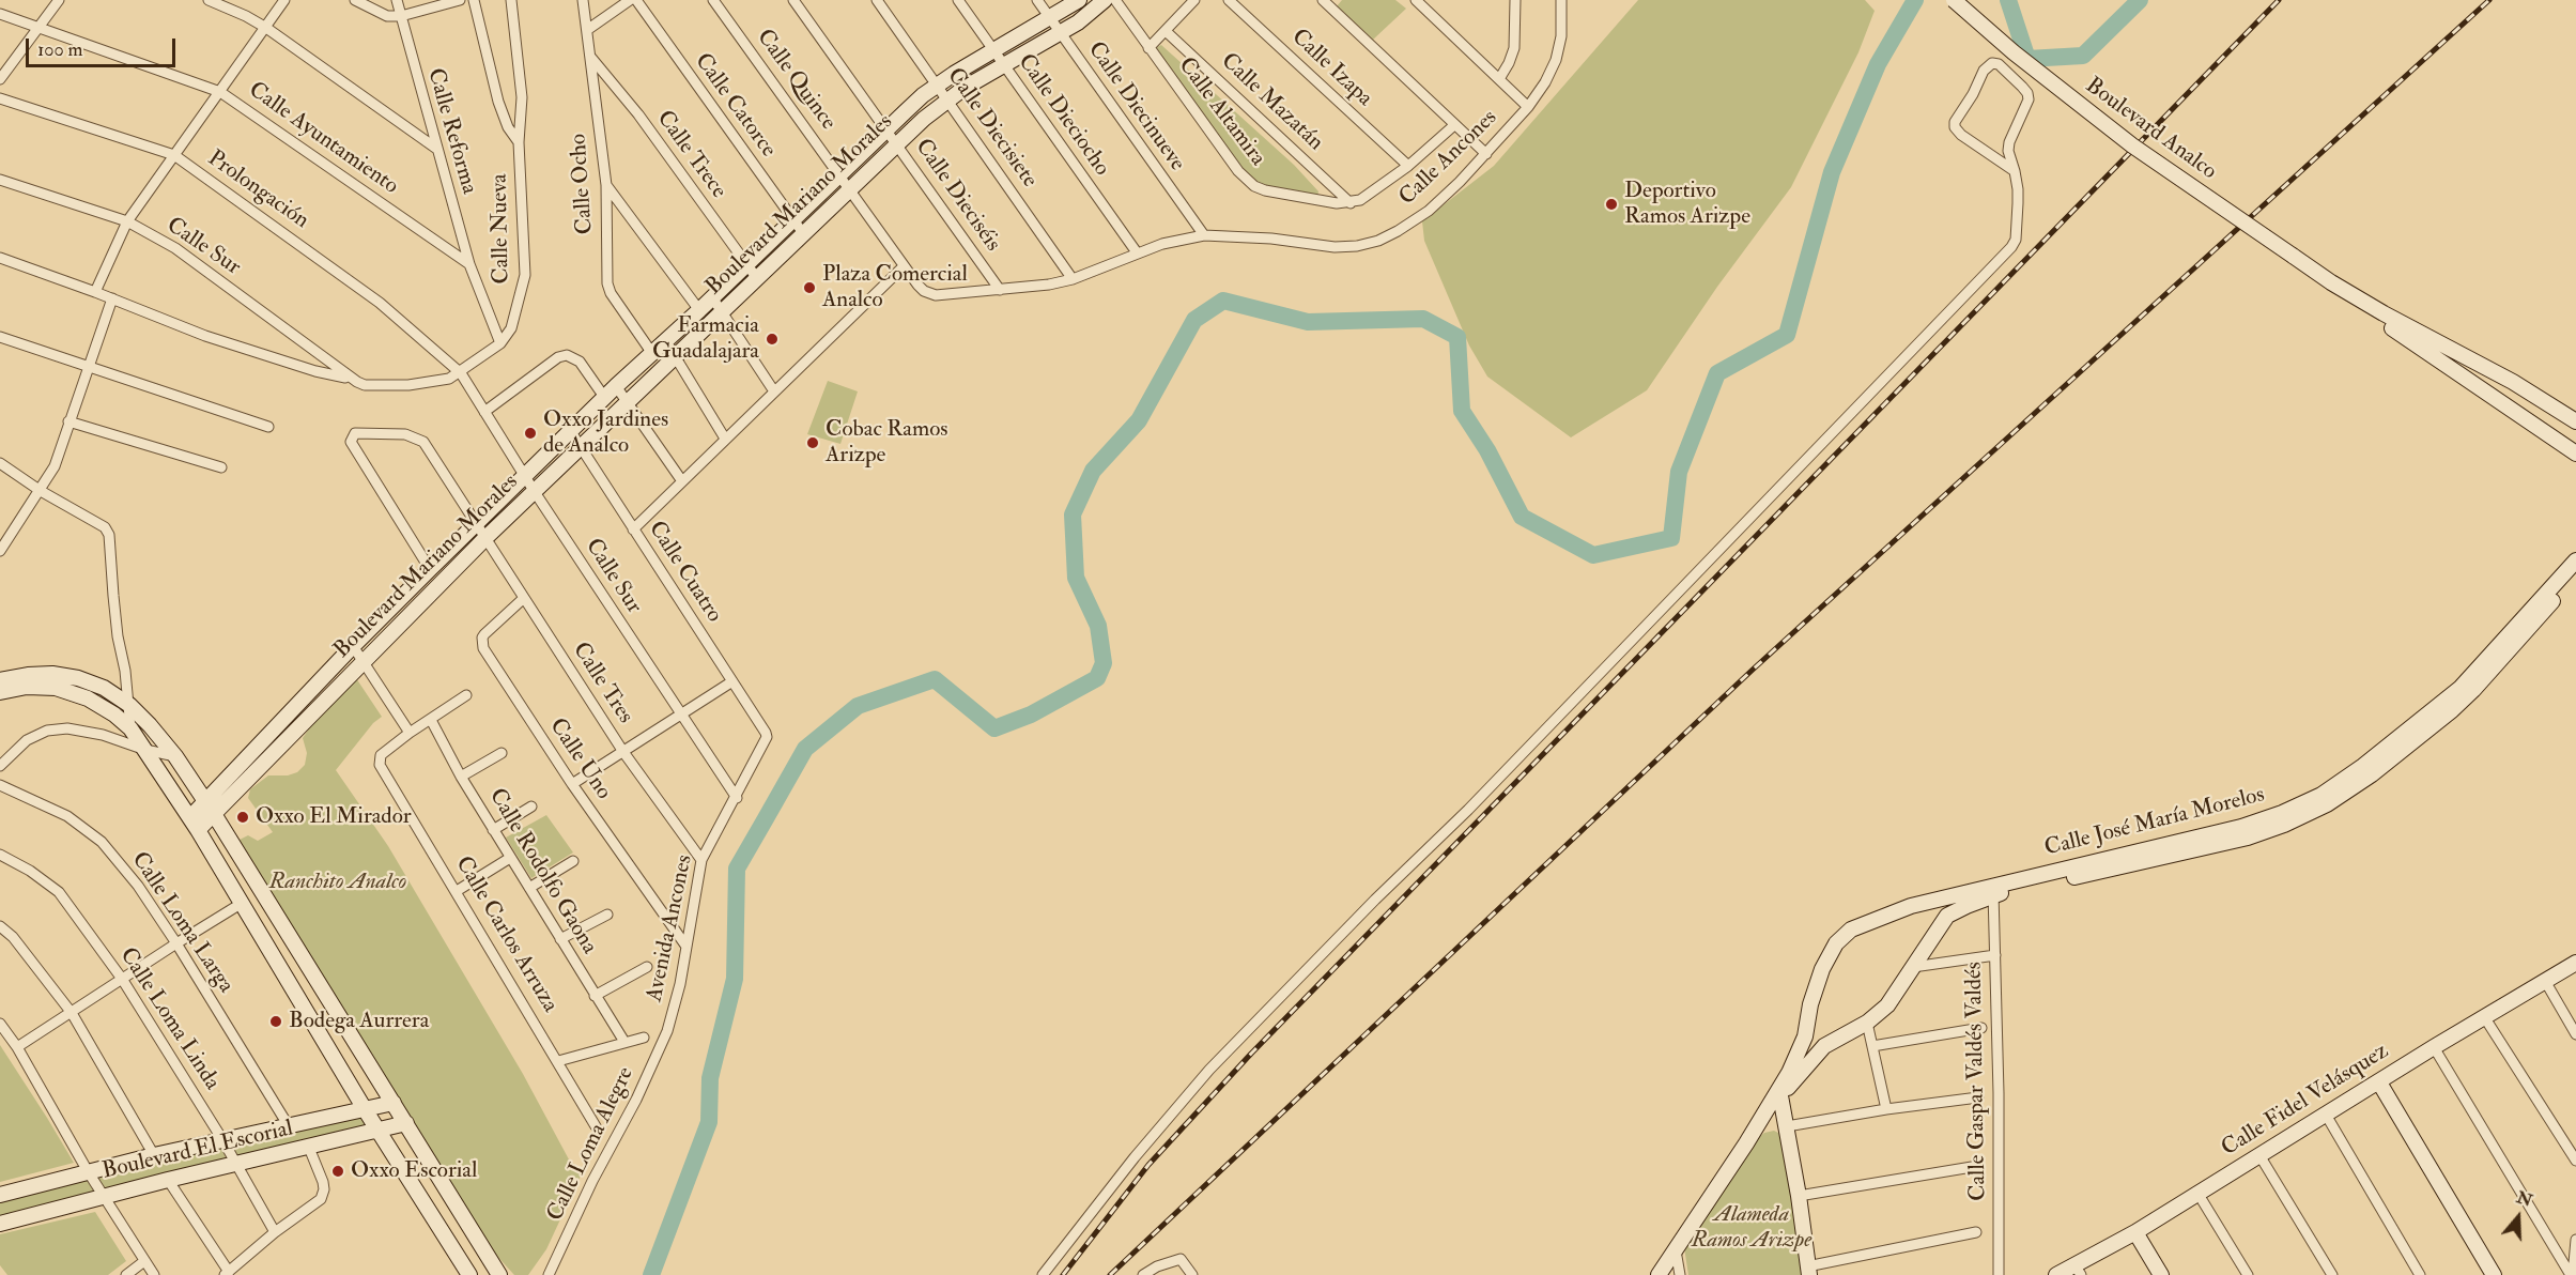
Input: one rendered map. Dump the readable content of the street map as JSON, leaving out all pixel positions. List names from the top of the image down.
{
  "streets": {
    "street": [
      "Calle Izapa",
      "Calle Quince",
      "Calle Mazatán",
      "Calle Catorce",
      "Calle Diecinueve",
      "Calle Altamira",
      "Calle Dieciocho",
      "Calle Diecisiete",
      "Boulevard Analco",
      "Calle Reforma",
      "Calle Ayuntamiento",
      "Calle Trece",
      "Calle Ancones",
      "Calle Ocho",
      "Prolongación",
      "Calle Dieciséis",
      "Boulevard Mariano Morales",
      "Calle Nueva",
      "Calle Sur",
      "Calle Cuatro",
      "Calle Tres",
      "Calle Uno",
      "Calle José María Morelos",
      "Calle Rodolfo Gaona",
      "Calle Loma Larga",
      "Avenida Ancones",
      "Calle Carlos Arruza",
      "Calle Loma Linda",
      "Calle Gaspar Valdés Valdés",
      "Calle Fidel Velásquez",
      "Calle Loma Alegre",
      "Boulevard El Escorial"
    ]
  },
  "crossings": [
    ["Calle Quince", "Calle Diecinueve"],
    ["Calle Quince", "Calle Dieciocho"],
    ["Calle Quince", "Calle Diecisiete"],
    ["Calle Quince", "Calle Ancones"],
    ["Calle Quince", "Calle Dieciséis"],
    ["Calle Quince", "Boulevard Mariano Morales"],
    ["Calle Mazatán", "Calle Altamira"],
    ["Calle Catorce", "Boulevard Mariano Morales"],
    ["Calle Diecinueve", "Calle Ancones"],
    ["Calle Diecinueve", "Boulevard Mariano Morales"],
    ["Calle Dieciocho", "Boulevard Mariano Morales"],
    ["Calle Diecisiete", "Boulevard Mariano Morales"],
    ["Calle Reforma", "Calle Ayuntamiento"],
    ["Calle Reforma", "Calle Nueva"],
    ["Calle Trece", "Calle Ocho"],
    ["Calle Trece", "Boulevard Mariano Morales"],
    ["Calle Ocho", "Boulevard Mariano Morales"],
    ["Prolongación", "Calle Nueva"],
    ["Prolongación", "Calle Sur"],
    ["Calle Dieciséis", "Boulevard Mariano Morales"],
    ["Boulevard Mariano Morales", "Calle Sur"],
    ["Boulevard Mariano Morales", "Calle Cuatro"],
    ["Boulevard Mariano Morales", "Calle Tres"],
    ["Calle Nueva", "Calle Sur"],
    ["Calle Sur", "Avenida Ancones"],
    ["Calle Cuatro", "Avenida Ancones"],
    ["Calle Tres", "Calle Uno"],
    ["Calle Tres", "Avenida Ancones"],
    ["Calle Uno", "Avenida Ancones"],
    ["Calle José María Morelos", "Calle Gaspar Valdés Valdés"],
    ["Calle Loma Larga", "Boulevard El Escorial"],
    ["Avenida Ancones", "Calle Loma Alegre"],
    ["Calle Loma Linda", "Boulevard El Escorial"]
  ],
  "parks": ["Ranchito Analco", "Alameda Ramos Arizpe"],
  "places": [
    "Deportivo Ramos Arizpe",
    "Plaza Comercial Analco",
    "Farmacia Guadalajara",
    "Oxxo Jardines de Analco",
    "Cobac Ramos Arizpe",
    "Oxxo El Mirador",
    "Bodega Aurrera",
    "Oxxo Escorial"
  ],
  "scale_bar": "100 m",
  "north": "top"
}
